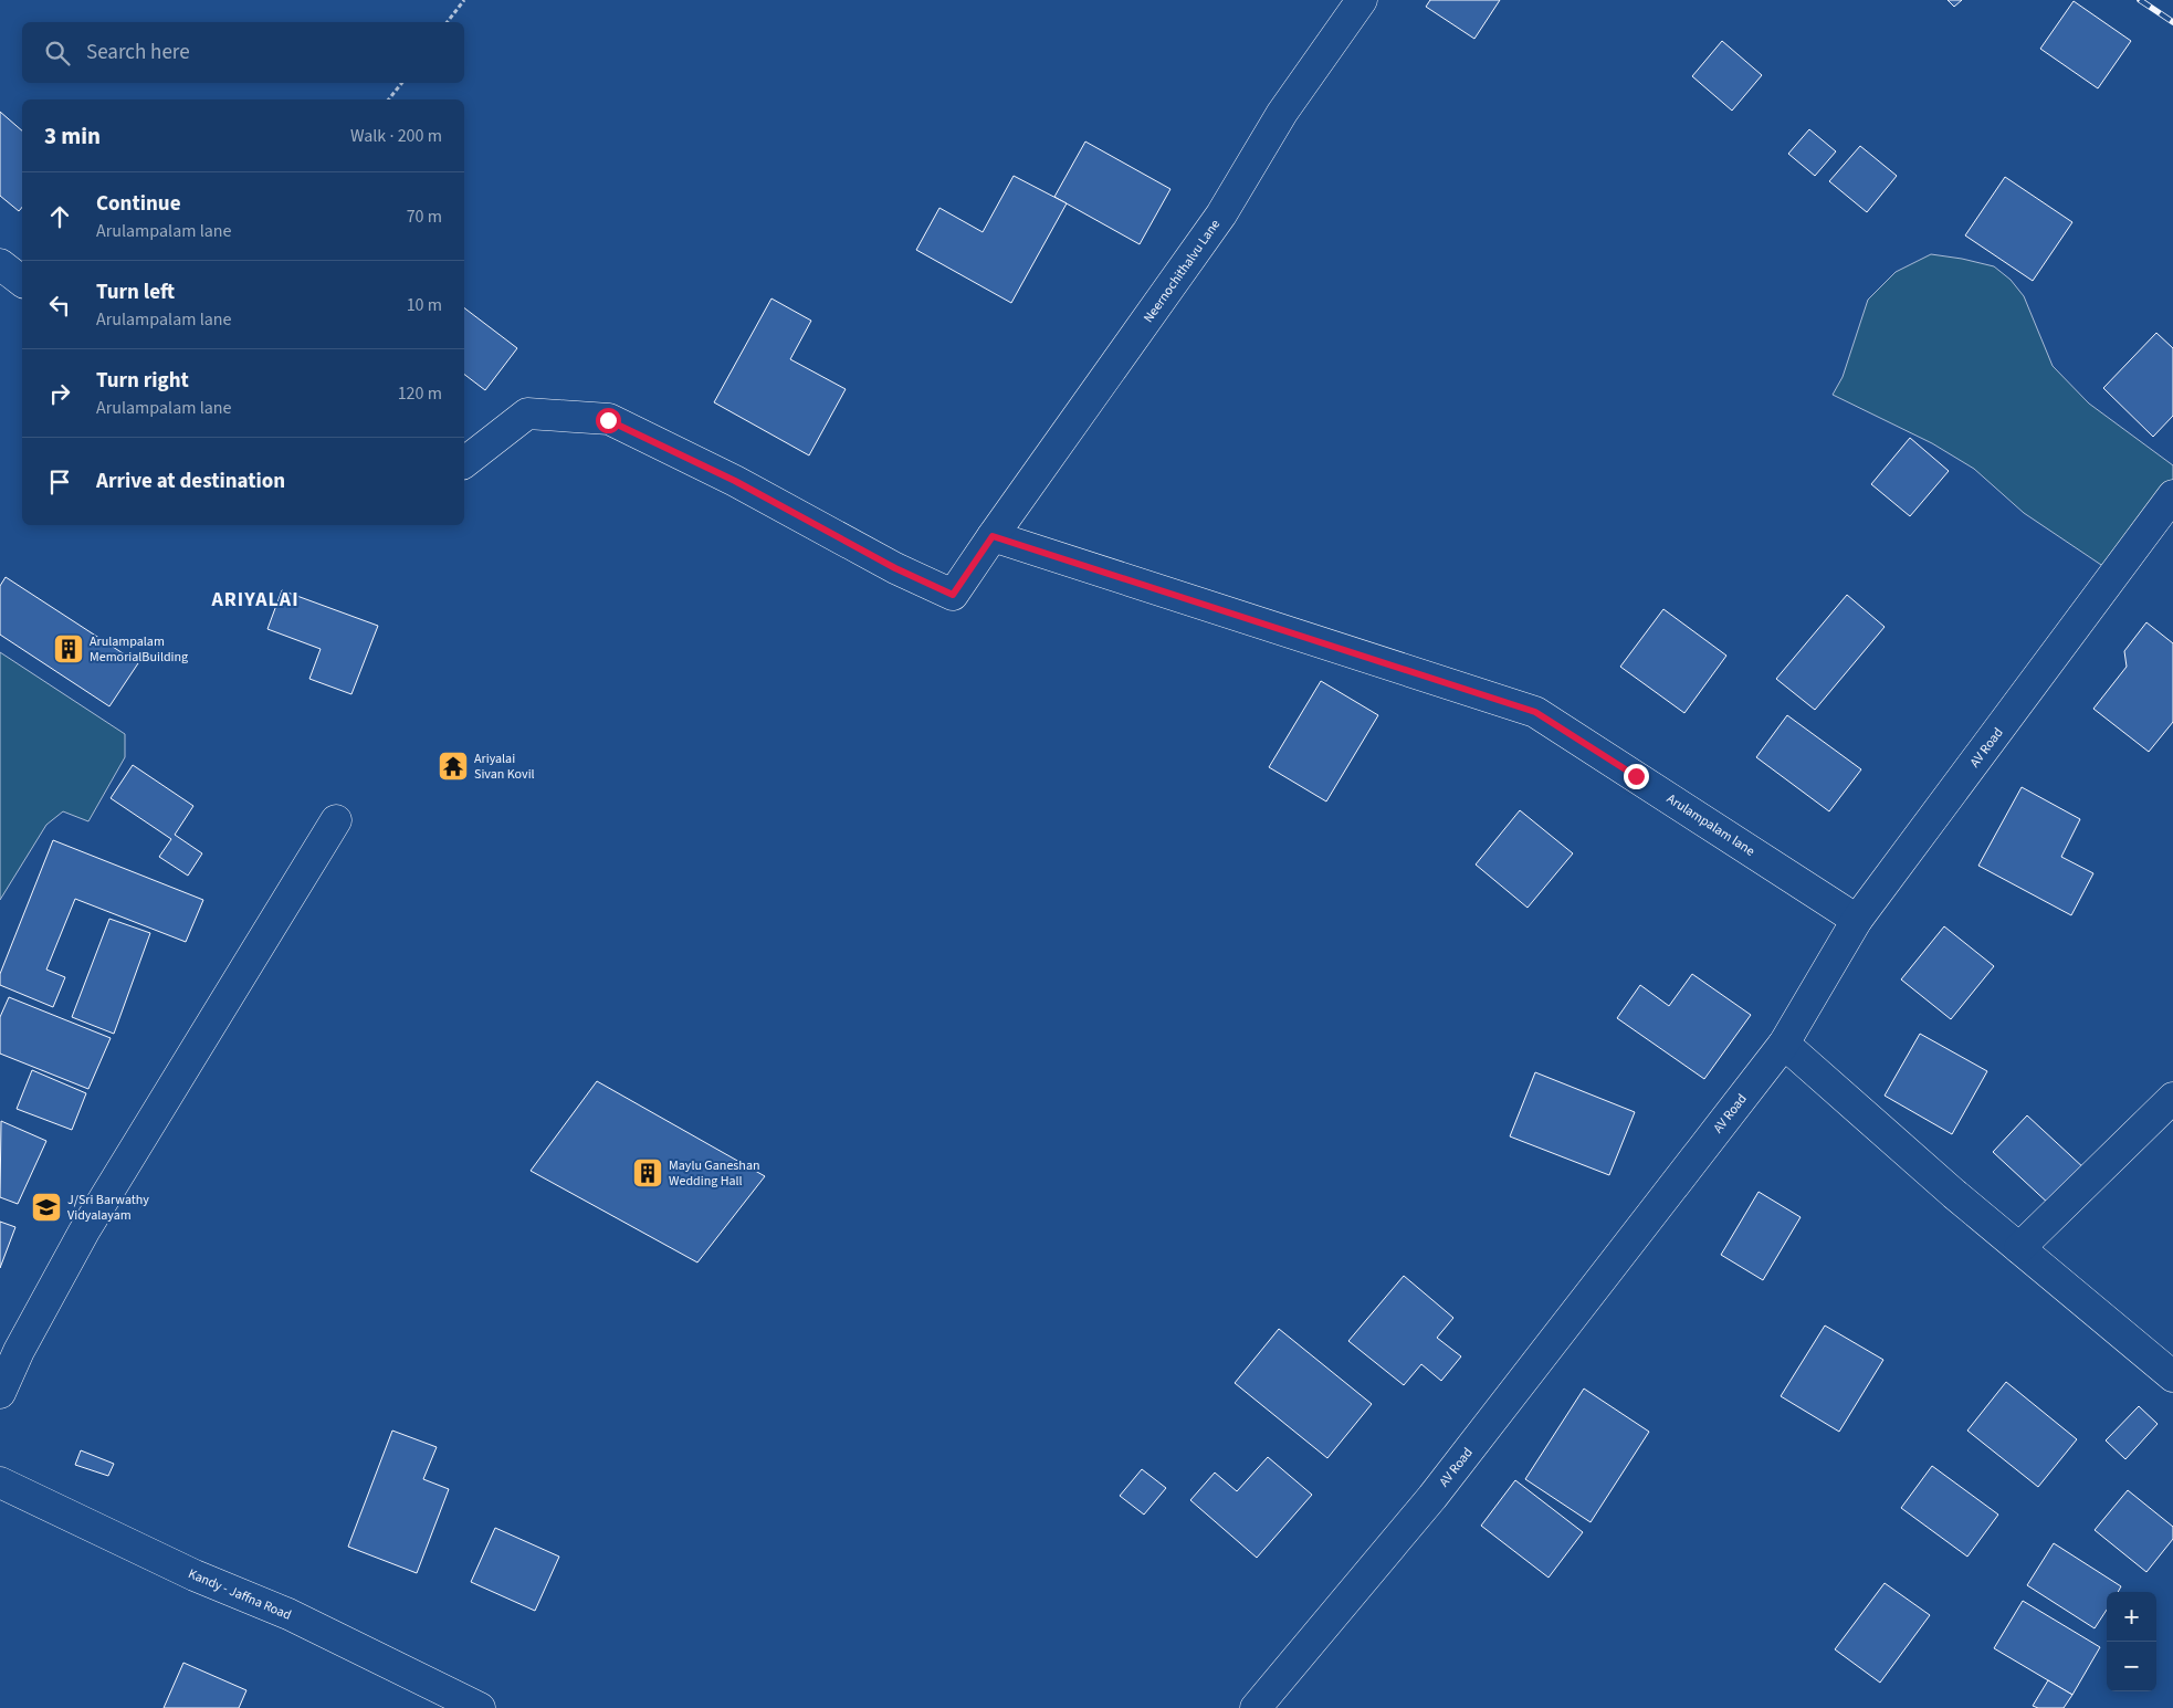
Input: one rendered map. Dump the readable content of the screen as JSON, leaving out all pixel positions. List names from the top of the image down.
{
  "streets": {
    "main road": [
      "Neernochithalvu Lane",
      "AV Road",
      "Arulampalam lane",
      "Kandy - Jaffna Road"
    ]
  },
  "crossings": [
    ["Neernochithalvu Lane", "Arulampalam lane"],
    ["AV Road", "Arulampalam lane"]
  ],
  "districts": ["ARIYALAI"],
  "places": {
    "building": ["Arulampalam MemorialBuilding", "Maylu Ganeshan Wedding Hall"],
    "temple": ["Ariyalai Sivan Kovil"],
    "school or university": ["J/Sri Barwathy Vidyalayam"]
  },
  "page": {
    "search": "Search here",
    "heading": ["3 min", "Walk · 200 m"],
    "list": [
      ["Continue", "Arulampalam lane", "70 m"],
      ["Turn left", "Arulampalam lane", "10 m"],
      ["Turn right", "Arulampalam lane", "120 m"],
      "Arrive at destination"
    ],
    "map_buttons": ["+", "−"]
  }
}
